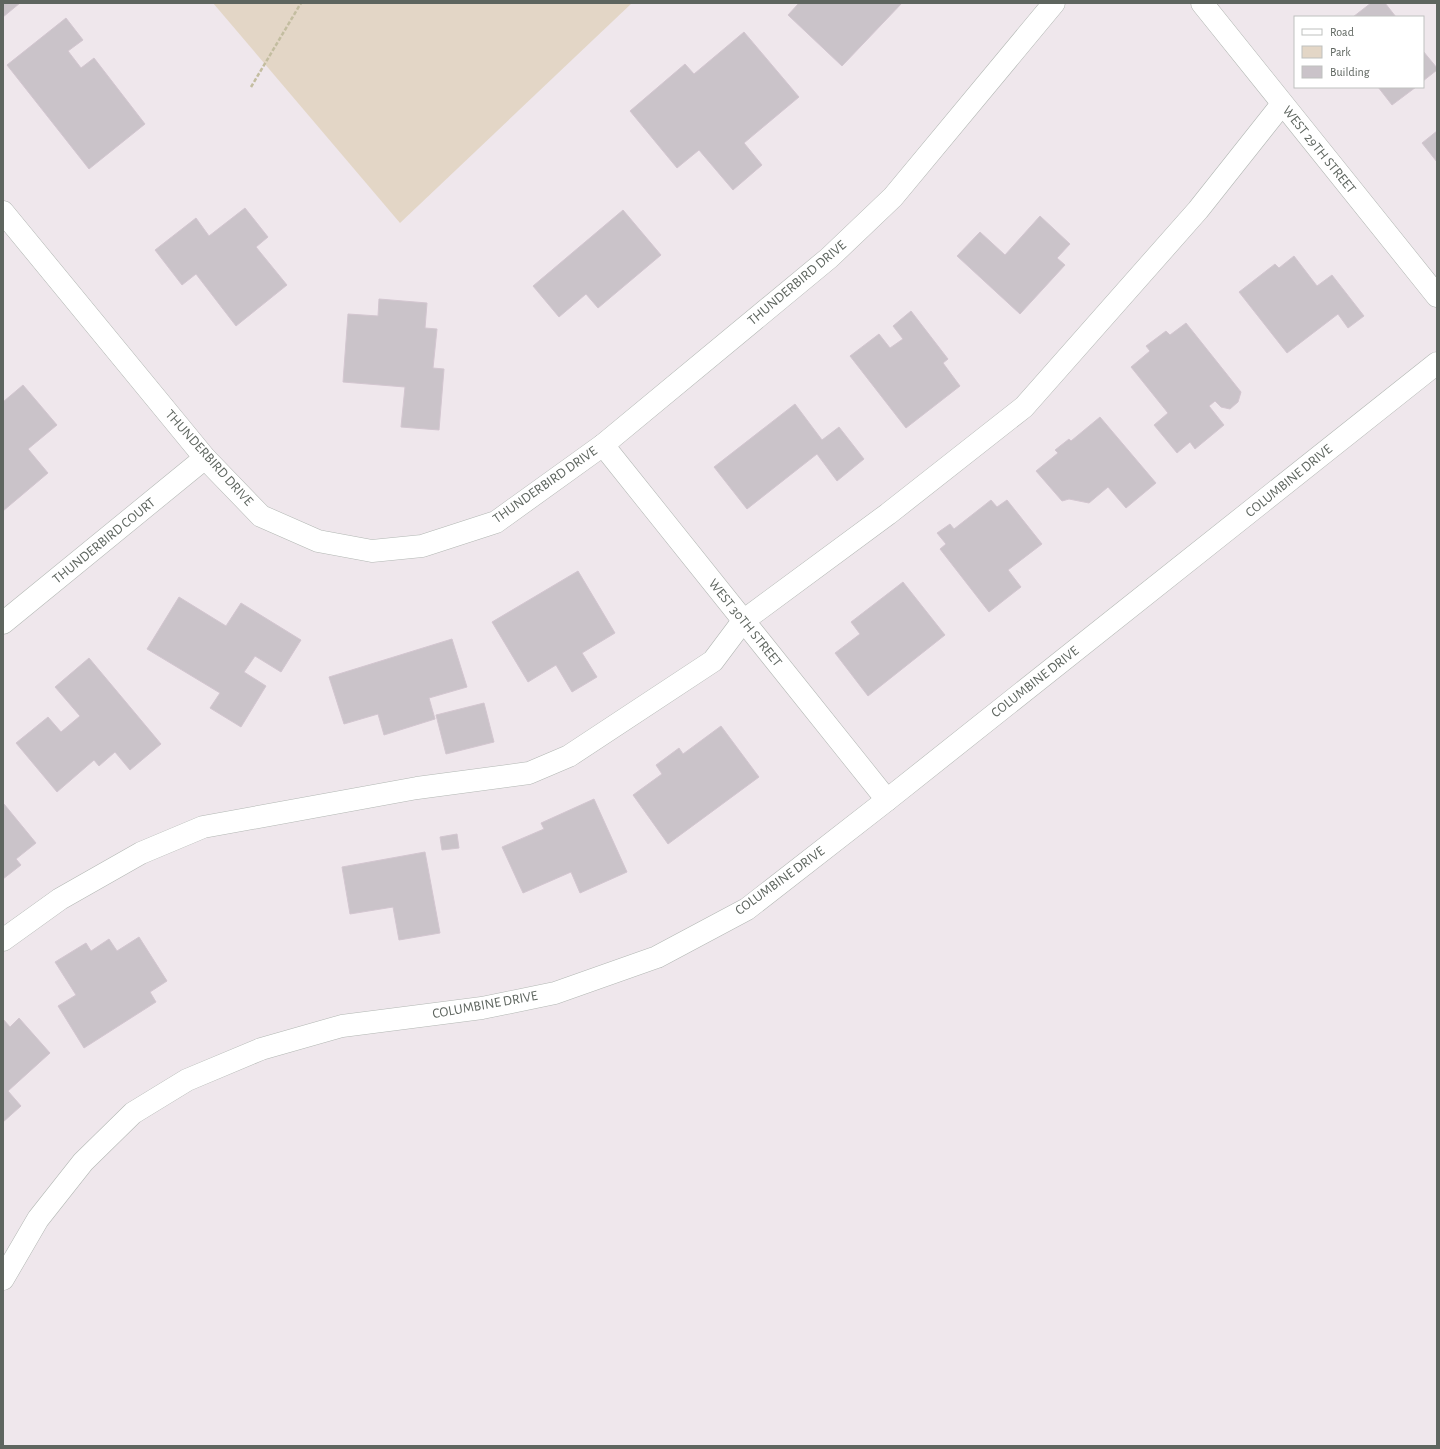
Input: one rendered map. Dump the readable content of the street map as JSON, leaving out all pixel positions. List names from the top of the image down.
{
  "streets": {
    "street": [
      "WEST 29TH STREET",
      "THUNDERBIRD DRIVE",
      "COLUMBINE DRIVE",
      "THUNDERBIRD COURT",
      "WEST 30TH STREET"
    ]
  },
  "crossings": [
    ["THUNDERBIRD DRIVE", "THUNDERBIRD COURT"],
    ["THUNDERBIRD DRIVE", "WEST 30TH STREET"],
    ["COLUMBINE DRIVE", "WEST 30TH STREET"]
  ],
  "legend": ["Road", "Park", "Building"]
}
